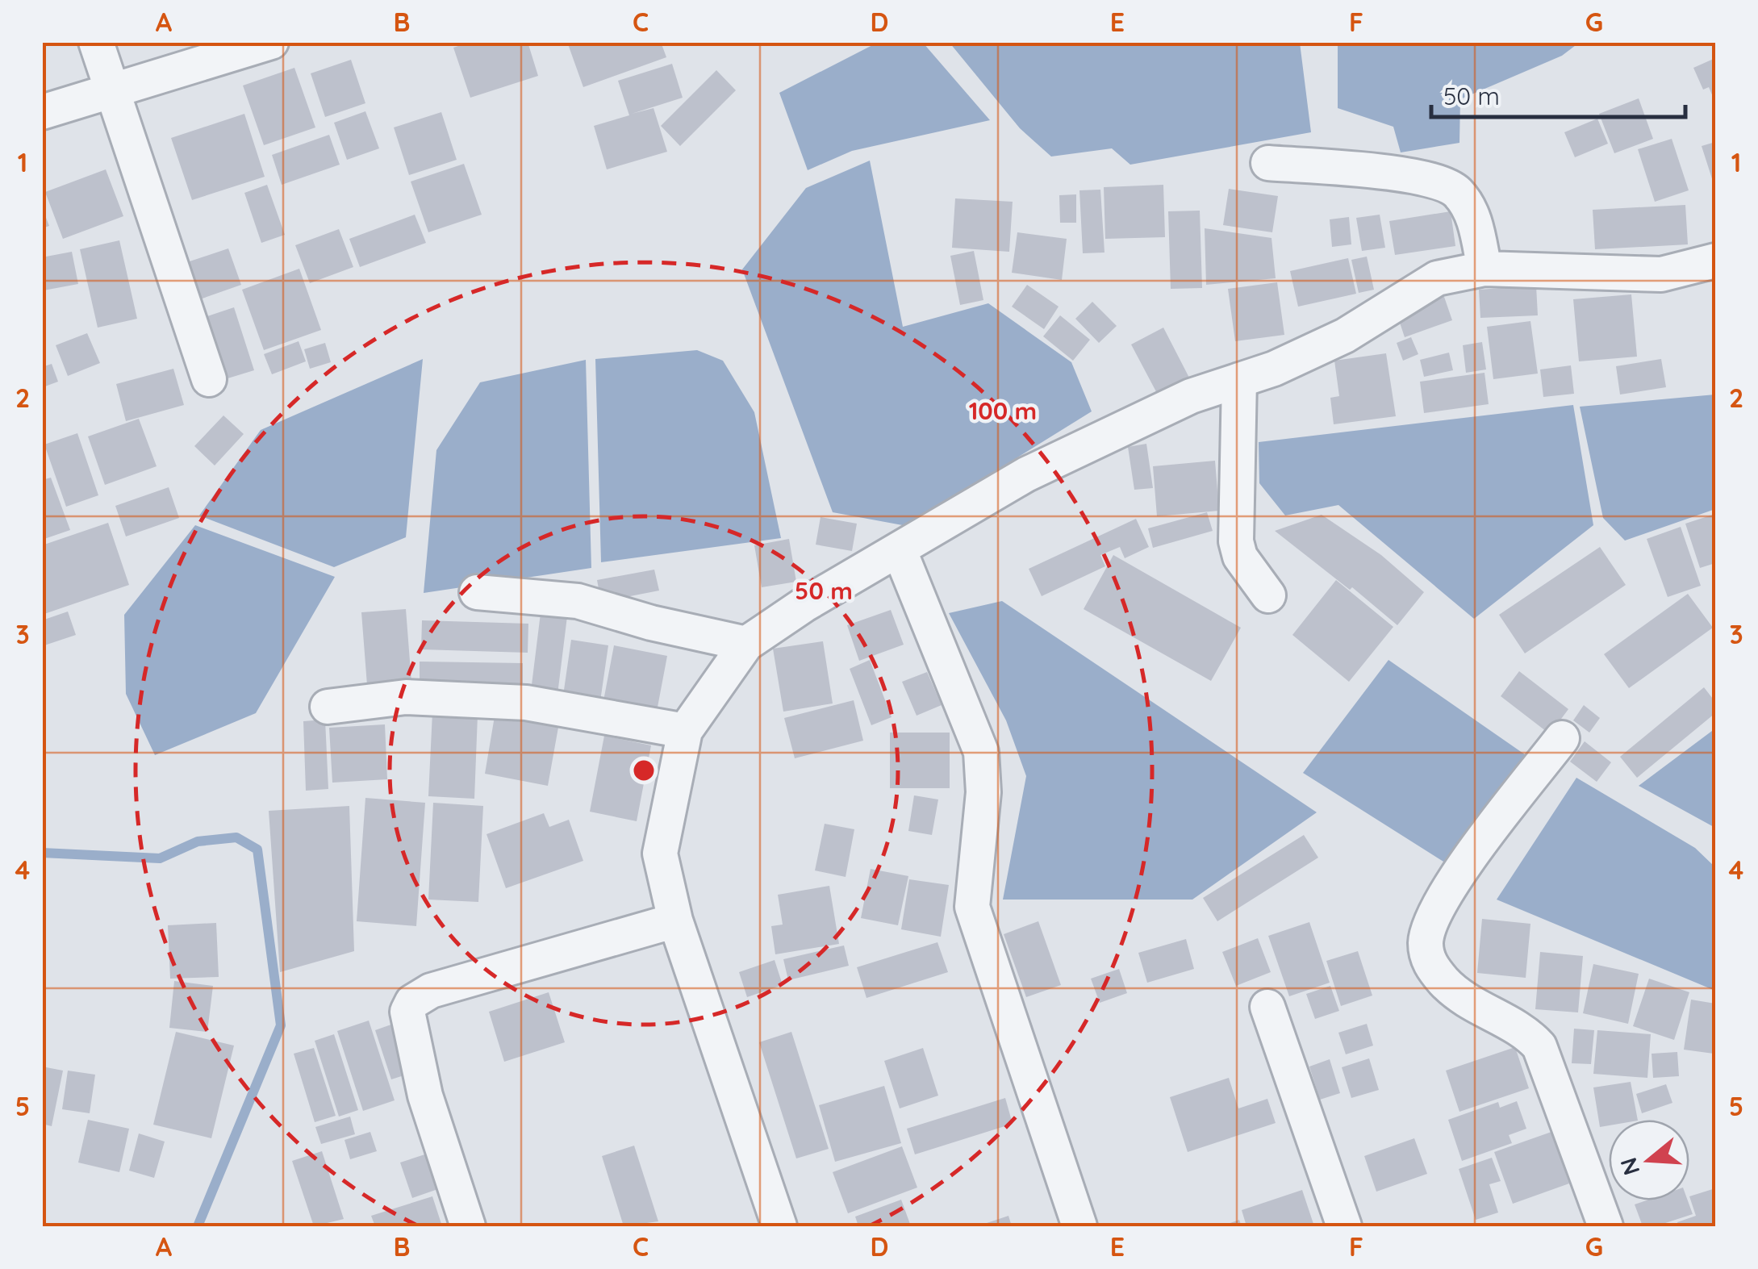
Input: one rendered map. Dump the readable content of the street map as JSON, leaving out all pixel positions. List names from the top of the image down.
{
  "scale_bar": "50 m",
  "north": "left",
  "grid": {
    "columns": [
      "A",
      "B",
      "C",
      "D",
      "E",
      "F",
      "G"
    ],
    "rows": [
      "1",
      "2",
      "3",
      "4",
      "5"
    ]
  },
  "rings": ["100 m", "50 m"]
}
